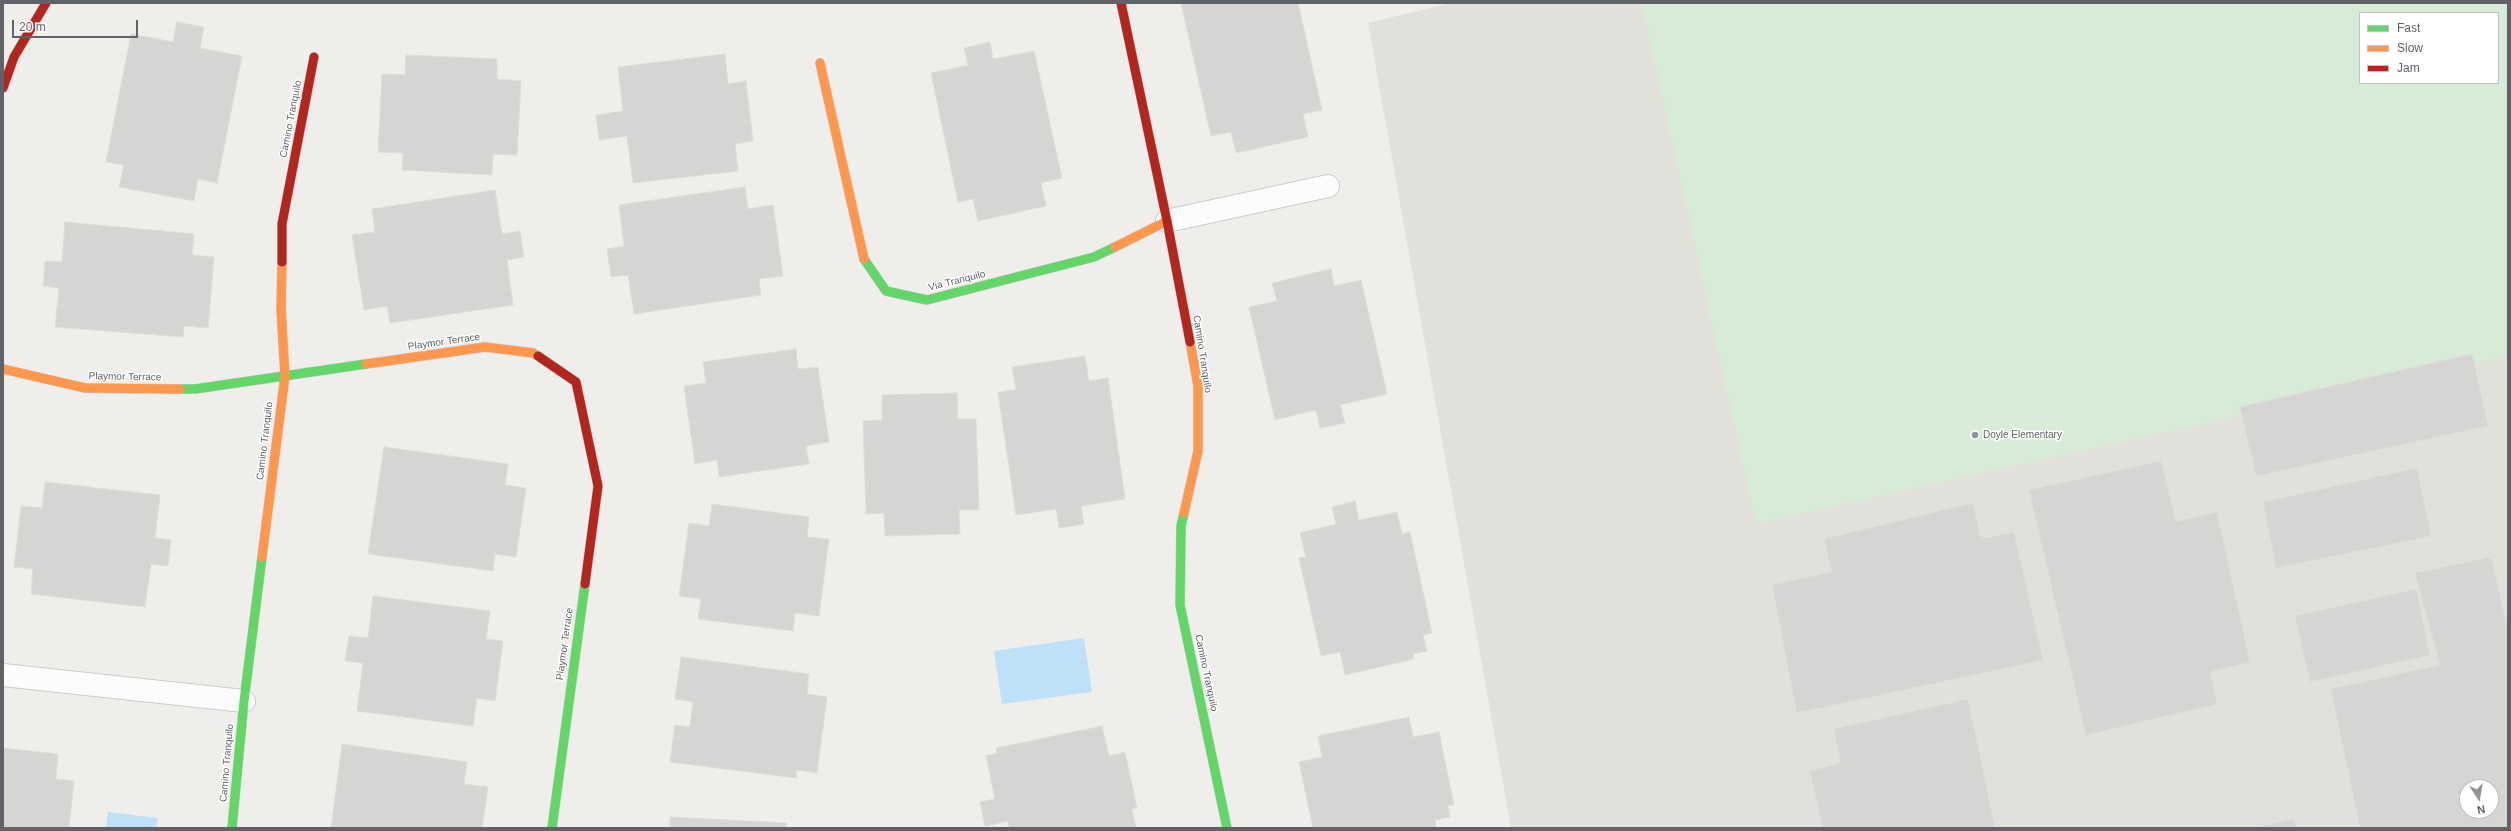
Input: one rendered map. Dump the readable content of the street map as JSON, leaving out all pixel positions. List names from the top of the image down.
{
  "streets": {
    "street": ["Camino Tranquilo", "Via Tranquilo", "Playmor Terrace"]
  },
  "crossings": [
    ["Camino Tranquilo", "Via Tranquilo"],
    ["Camino Tranquilo", "Playmor Terrace"]
  ],
  "places": ["Doyle Elementary"],
  "legend": ["Fast", "Slow", "Jam"],
  "scale_bar": "20 m",
  "north": "bottom"
}
